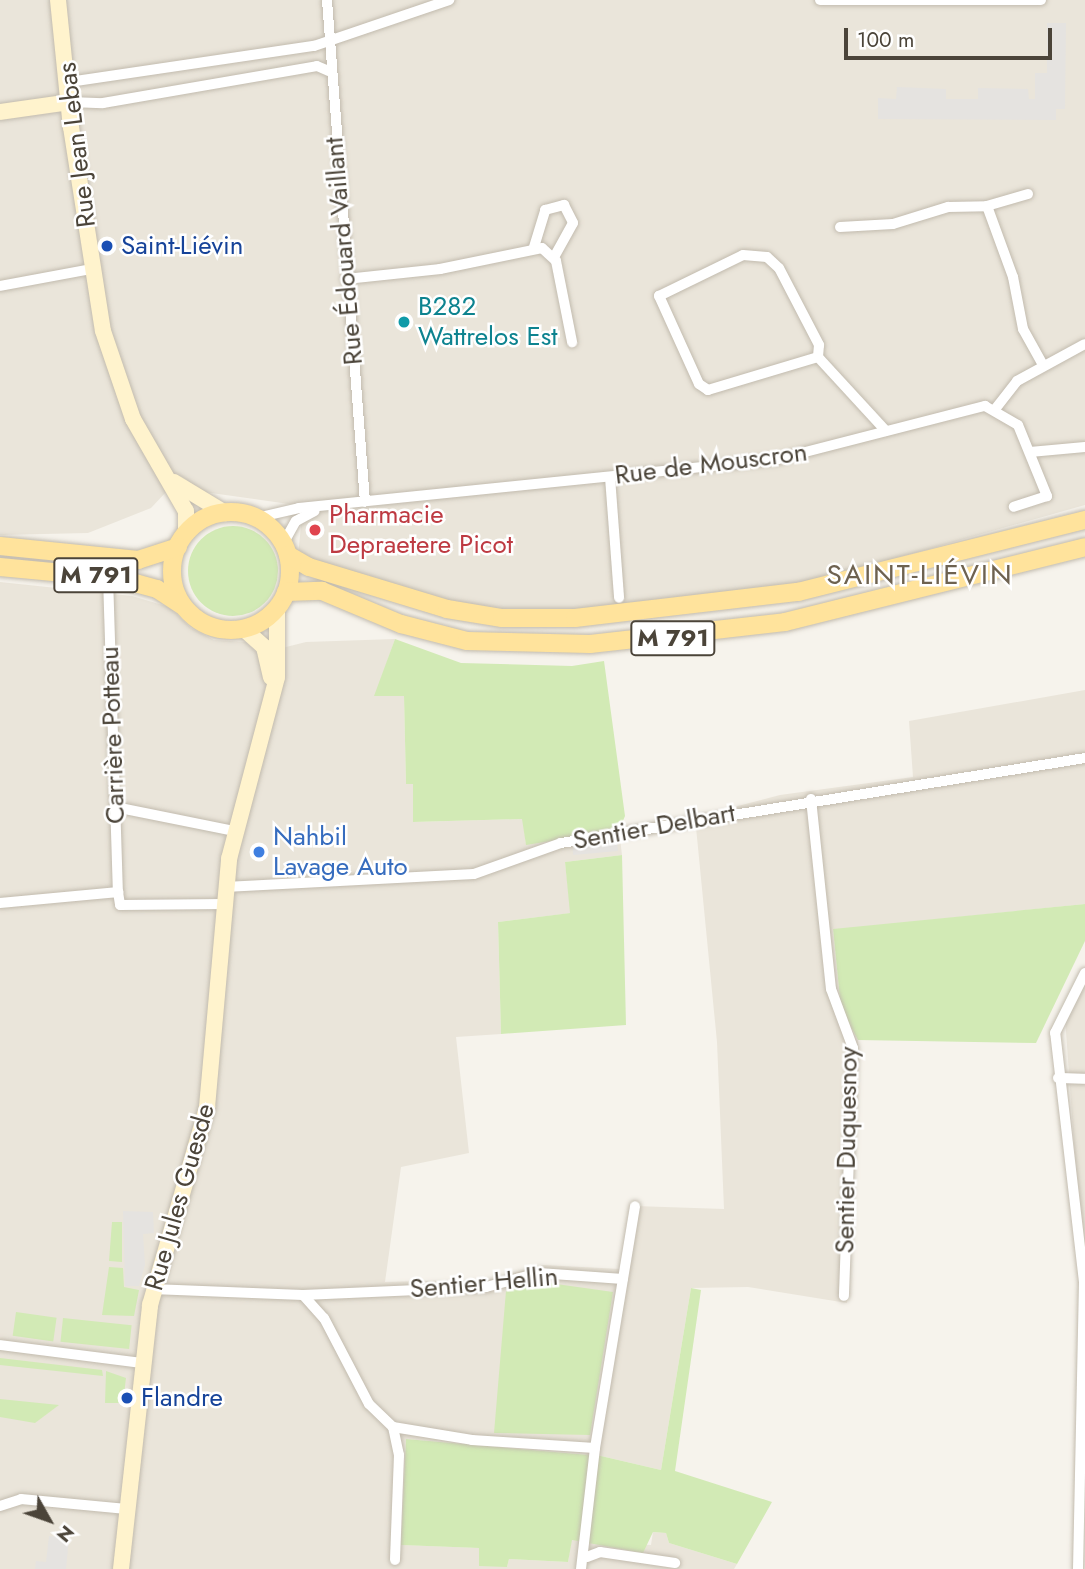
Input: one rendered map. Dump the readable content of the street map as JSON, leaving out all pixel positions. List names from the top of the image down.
{
  "streets": {
    "main road": ["Rue Jean Lebas", "M 791", "Rue Jules Guesde"],
    "street": [
      "Rue Édouard Vaillant",
      "Rue de Mouscron",
      "Carrière Potteau",
      "Sentier Delbart",
      "Sentier Duquesnoy",
      "Sentier Hellin"
    ]
  },
  "crossings": [
    ["Rue Jean Lebas", "Rue de Mouscron"],
    ["Rue Jean Lebas", "M 791"],
    ["Rue Jean Lebas", "Rue Jules Guesde"],
    ["Rue Édouard Vaillant", "Rue de Mouscron"],
    ["Rue de Mouscron", "M 791"],
    ["Rue de Mouscron", "Rue Jules Guesde"],
    ["M 791", "Carrière Potteau"],
    ["M 791", "Rue Jules Guesde"],
    ["Sentier Delbart", "Sentier Duquesnoy"],
    ["Sentier Delbart", "Rue Jules Guesde"],
    ["Rue Jules Guesde", "Sentier Hellin"]
  ],
  "districts": ["SAINT-LIÉVIN"],
  "places": [
    "Saint-Liévin",
    "B282 Wattrelos Est",
    "Pharmacie Depraetere Picot",
    "Nahbil Lavage Auto",
    "Flandre"
  ],
  "scale_bar": "100 m",
  "north": "bottom right"
}
